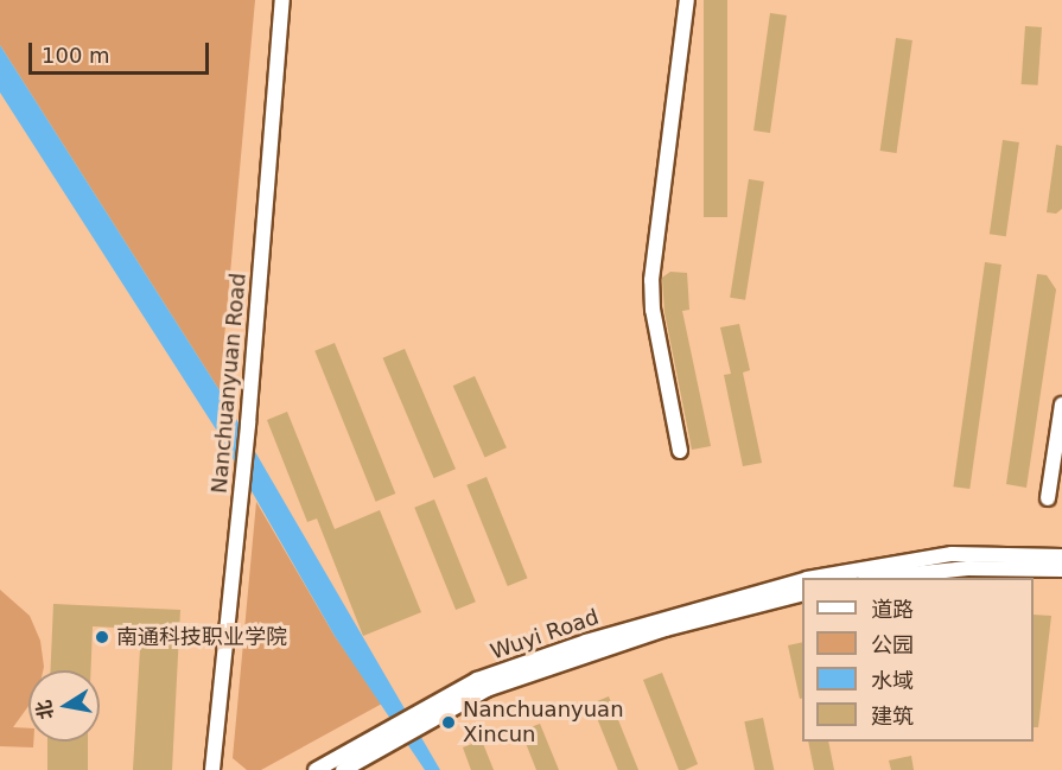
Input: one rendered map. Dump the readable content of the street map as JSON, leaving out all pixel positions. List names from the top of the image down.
{
  "streets": {
    "main road": ["Nanchuanyuan Road", "Wuyi Road"]
  },
  "places": ["南通科技职业学院", "Nanchuanyuan Xincun"],
  "legend": [
    "道路",
    "公园",
    "水域",
    "建筑"
  ],
  "scale_bar": "100 m",
  "north": "left"
}
